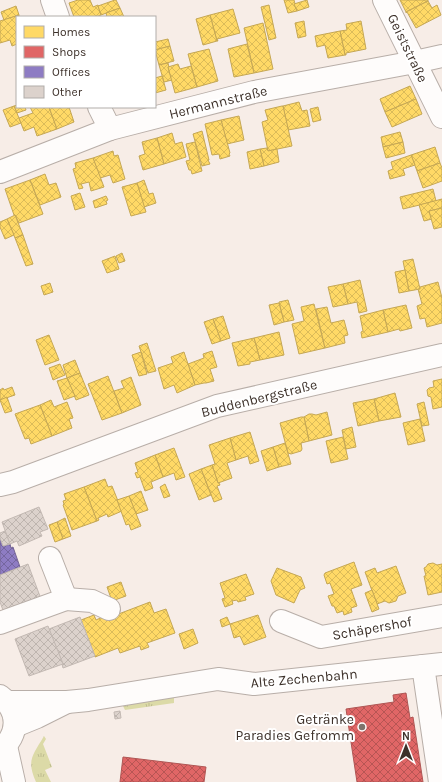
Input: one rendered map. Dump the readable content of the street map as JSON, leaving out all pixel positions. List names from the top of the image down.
{
  "streets": {
    "street": [
      "Geiststraße",
      "Hermannstraße",
      "Buddenbergstraße",
      "Schäpershof",
      "Alte Zechenbahn"
    ]
  },
  "crossings": [
    ["Geiststraße", "Hermannstraße"]
  ],
  "places": ["Getränke Paradies Gefromm"],
  "legend": [
    "Homes",
    "Shops",
    "Offices",
    "Other"
  ],
  "north": "top"
}
